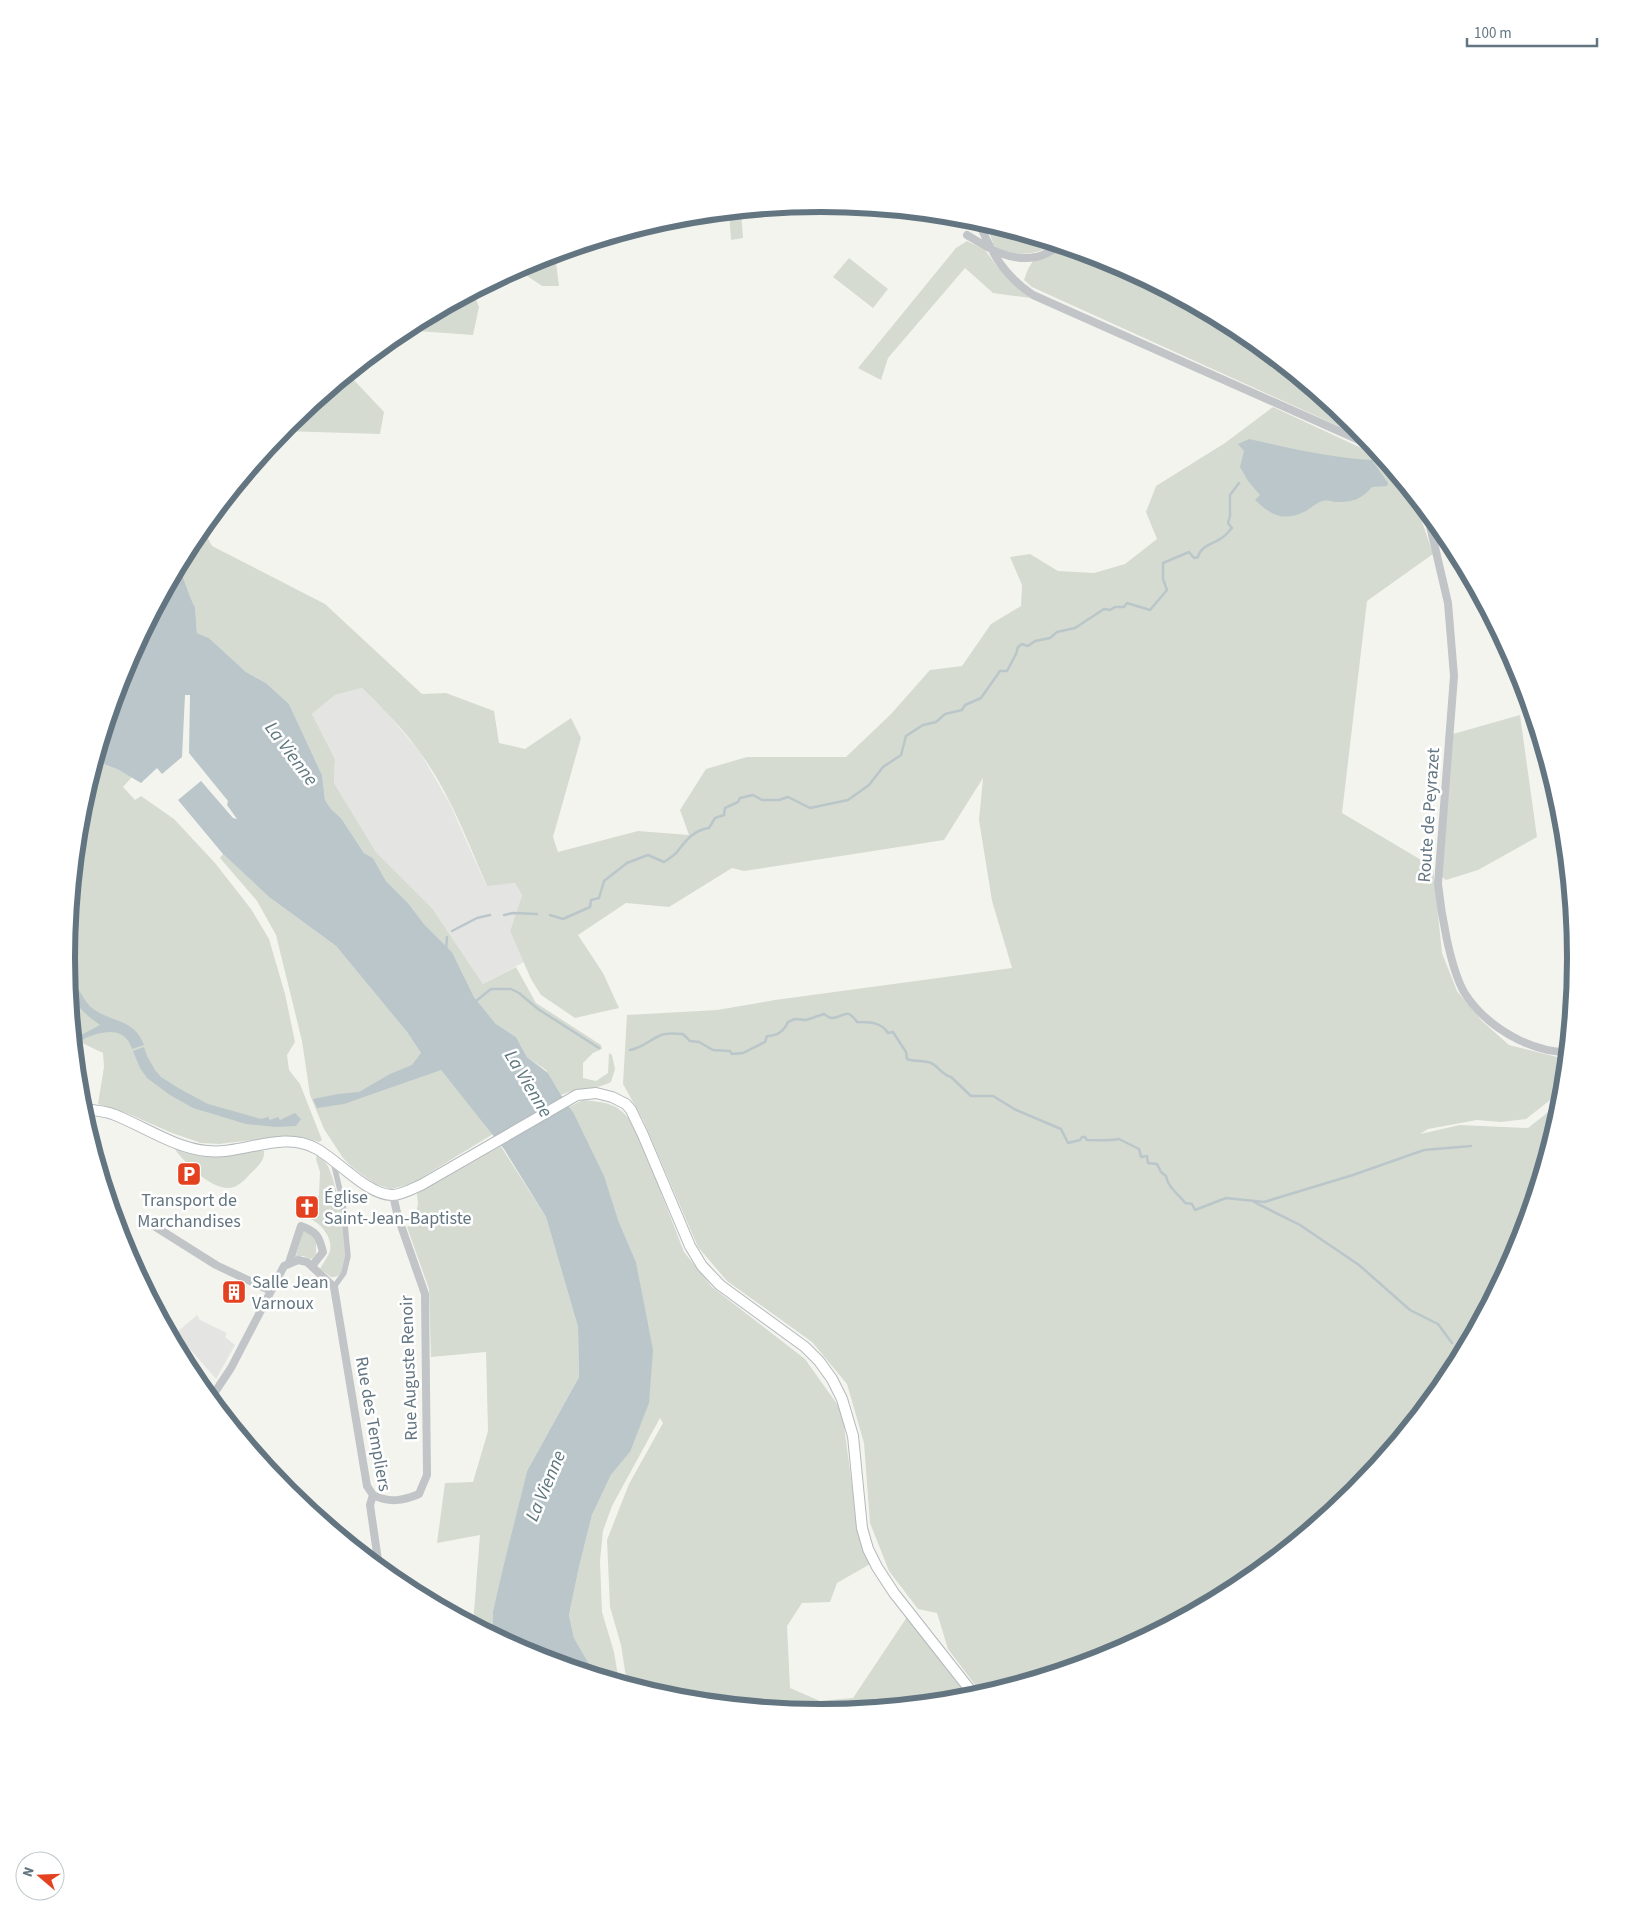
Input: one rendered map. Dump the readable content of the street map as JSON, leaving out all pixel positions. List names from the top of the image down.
{
  "streets": {
    "street": ["Route de Peyrazet", "Rue Auguste Renoir", "Rue des Templiers"]
  },
  "crossings": [
    ["Rue Auguste Renoir", "Rue des Templiers"]
  ],
  "water": ["La Vienne"],
  "places": {
    "parking": ["Transport de Marchandises"],
    "church": ["Église Saint-Jean-Baptiste"],
    "building": ["Salle Jean Varnoux"]
  },
  "scale_bar": "100 m",
  "north": "left"
}
